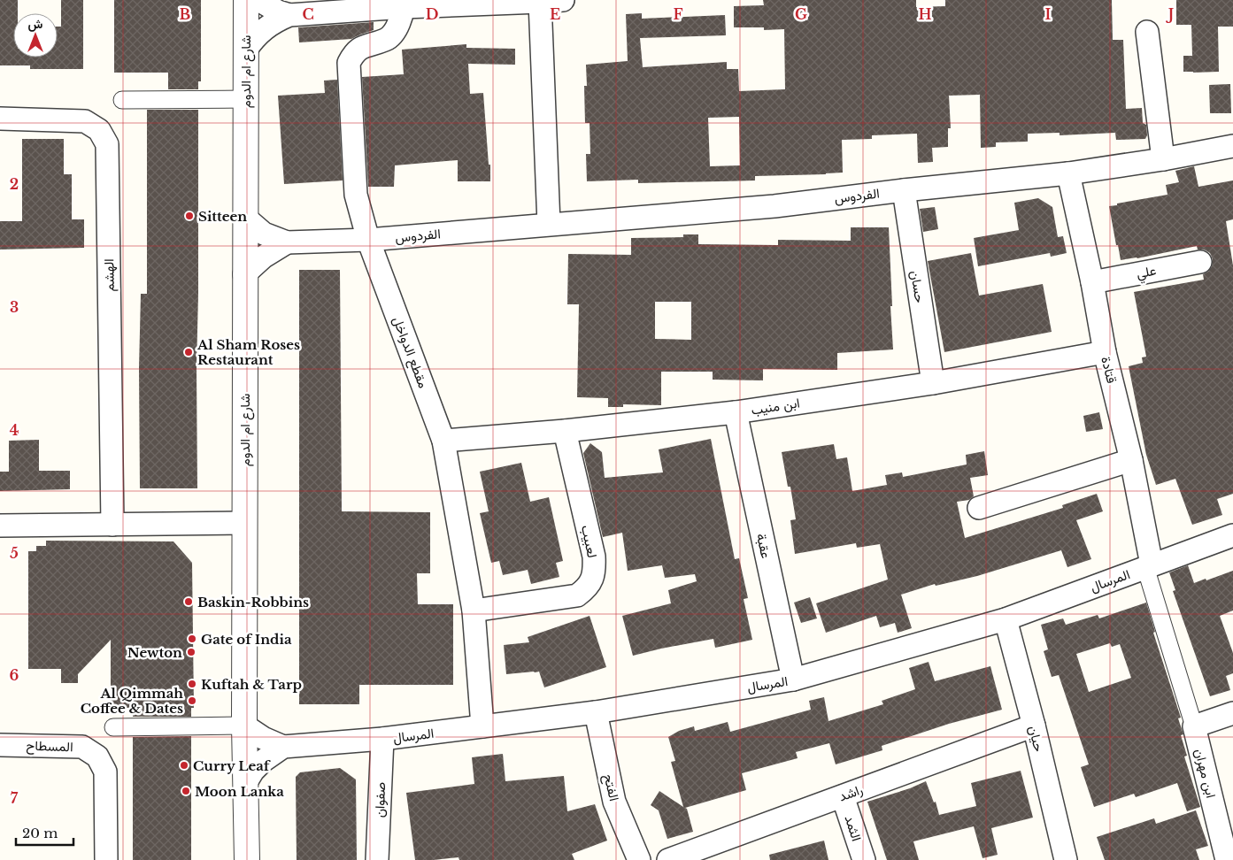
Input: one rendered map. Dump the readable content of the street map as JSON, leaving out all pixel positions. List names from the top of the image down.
{
  "streets": {
    "street": [
      "شارع ام الدوم",
      "الفردوس",
      "علي",
      "الهشم",
      "حسان",
      "مقطع الدواخل",
      "قتادة",
      "ابن منيب",
      "لعبيب",
      "عقبة",
      "المرسال",
      "حيان",
      "المسطاح",
      "ابن مهران",
      "الفتح",
      "راشد",
      "صفوان",
      "الثمد"
    ]
  },
  "crossings": [
    ["شارع ام الدوم", "الفردوس"],
    ["شارع ام الدوم", "المرسال"],
    ["الفردوس", "حسان"],
    ["الفردوس", "مقطع الدواخل"],
    ["الفردوس", "قتادة"],
    ["علي", "قتادة"],
    ["حسان", "ابن منيب"],
    ["مقطع الدواخل", "ابن منيب"],
    ["مقطع الدواخل", "لعبيب"],
    ["مقطع الدواخل", "المرسال"],
    ["قتادة", "ابن منيب"],
    ["قتادة", "المرسال"],
    ["ابن منيب", "لعبيب"],
    ["ابن منيب", "عقبة"],
    ["عقبة", "المرسال"],
    ["المرسال", "حيان"],
    ["المرسال", "الفتح"],
    ["المرسال", "صفوان"],
    ["حيان", "راشد"],
    ["راشد", "الثمد"]
  ],
  "places": [
    "Sitteen",
    "Al Sham Roses Restaurant",
    "Baskin-Robbins",
    "Gate of India",
    "Newton",
    "Kuftah & Tarp",
    "Al Qimmah Coffee & Dates",
    "Curry Leaf",
    "Moon Lanka"
  ],
  "scale_bar": "20 m",
  "north": "top",
  "grid": {
    "columns": [
      "B",
      "C",
      "D",
      "E",
      "F",
      "G",
      "H",
      "I",
      "J"
    ],
    "rows": [
      "2",
      "3",
      "4",
      "5",
      "6",
      "7"
    ]
  }
}
